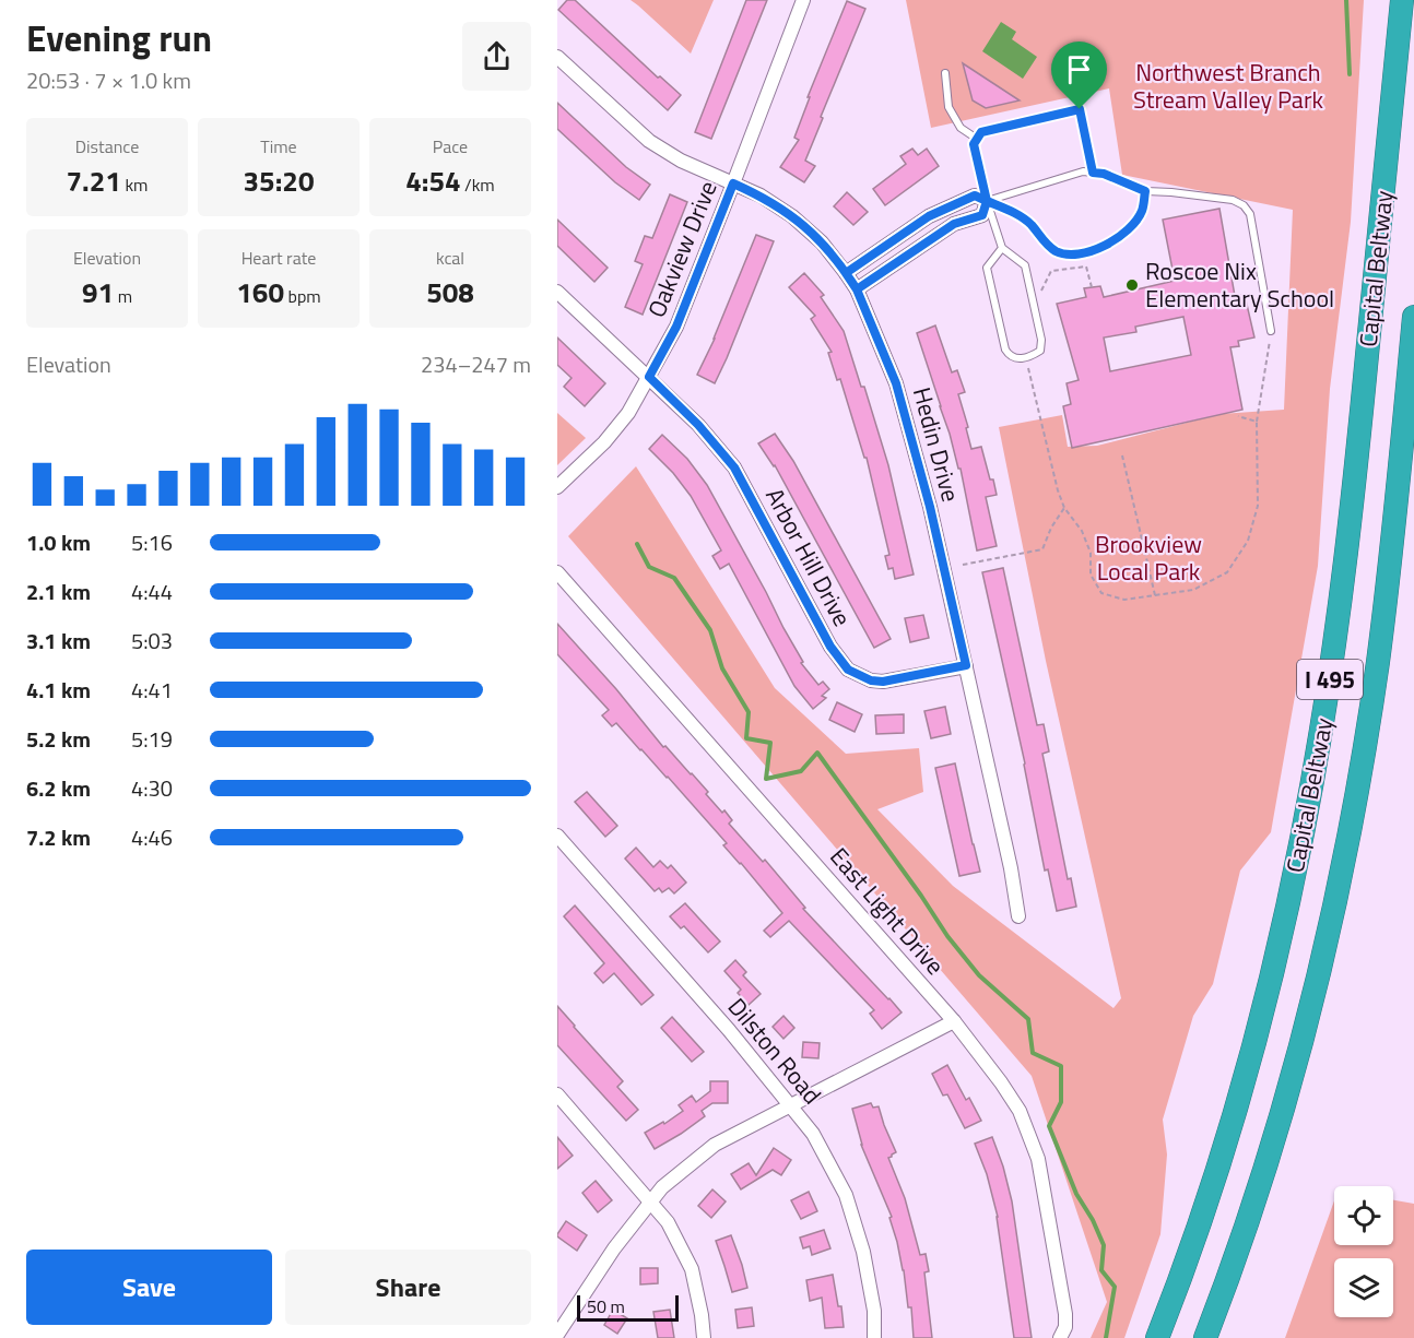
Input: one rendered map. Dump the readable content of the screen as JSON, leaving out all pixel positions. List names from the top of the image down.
{
  "streets": {
    "highway": ["Capital Beltway", "I 495"],
    "street": [
      "Oakview Drive",
      "Hedin Drive",
      "Arbor Hill Drive",
      "East Light Drive",
      "Dilston Road"
    ]
  },
  "crossings": [
    ["Oakview Drive", "Hedin Drive"],
    ["Oakview Drive", "Arbor Hill Drive"],
    ["Hedin Drive", "Arbor Hill Drive"]
  ],
  "parks": ["Northwest Branch Stream Valley Park", "Brookview Local Park"],
  "places": ["Roscoe Nix Elementary School"],
  "scale_bar": "50 m",
  "page": {
    "heading": ["Evening run", "20:53 · 7 × 1.0 km"],
    "stats": [
      ["Distance", "7.21 km"],
      ["Time", "35:20"],
      ["Pace", "4:54 /km"],
      ["Elevation", "91 m"],
      ["Heart rate", "160 bpm"],
      ["kcal", "508"]
    ],
    "chart": ["Elevation", "234–247 m"],
    "list": [
      {
        "name": "1.0 km",
        "note": "5:16"
      },
      {
        "name": "2.1 km",
        "note": "4:44"
      },
      {
        "name": "3.1 km",
        "note": "5:03"
      },
      {
        "name": "4.1 km",
        "note": "4:41"
      },
      {
        "name": "5.2 km",
        "note": "5:19"
      },
      {
        "name": "6.2 km",
        "note": "4:30"
      },
      {
        "name": "7.2 km",
        "note": "4:46"
      }
    ],
    "buttons": ["Save", "Share"],
    "scale": "50 m"
  }
}
